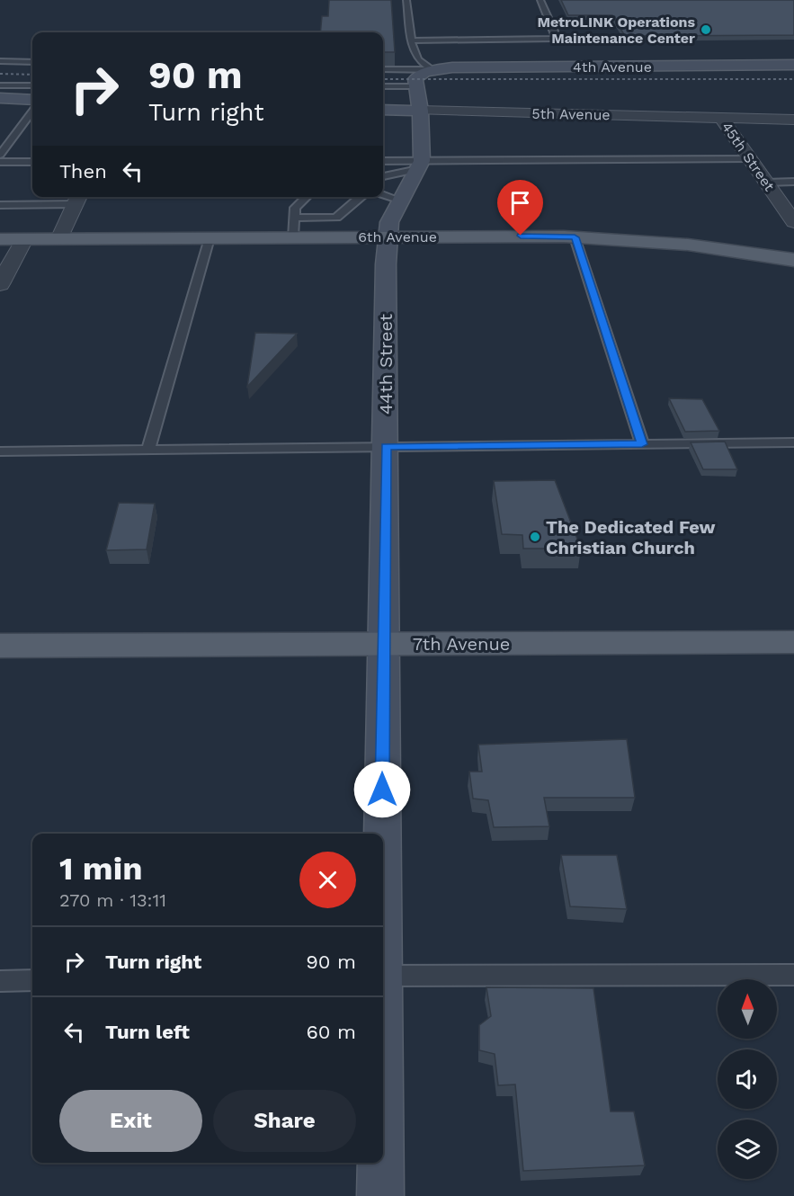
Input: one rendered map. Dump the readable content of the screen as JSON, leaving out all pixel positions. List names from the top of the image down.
{
  "streets": {
    "main road": ["6th Avenue", "7th Avenue"],
    "street": [
      "4th Avenue",
      "5th Avenue",
      "45th Street",
      "44th Street"
    ]
  },
  "crossings": [
    ["5th Avenue", "45th Street"],
    ["5th Avenue", "44th Street"],
    ["6th Avenue", "44th Street"],
    ["44th Street", "7th Avenue"]
  ],
  "places": ["MetroLINK Operations Maintenance Center", "The Dedicated Few Christian Church"],
  "north": "top",
  "page": {
    "turn": ["90 m", "Turn right"],
    "then": "Then",
    "heading": ["1 min", "270 m · 13:11"],
    "list": [
      {
        "name": "Turn right",
        "value": "90 m"
      },
      {
        "name": "Turn left",
        "value": "60 m"
      }
    ],
    "buttons": ["Exit", "Share"]
  }
}
